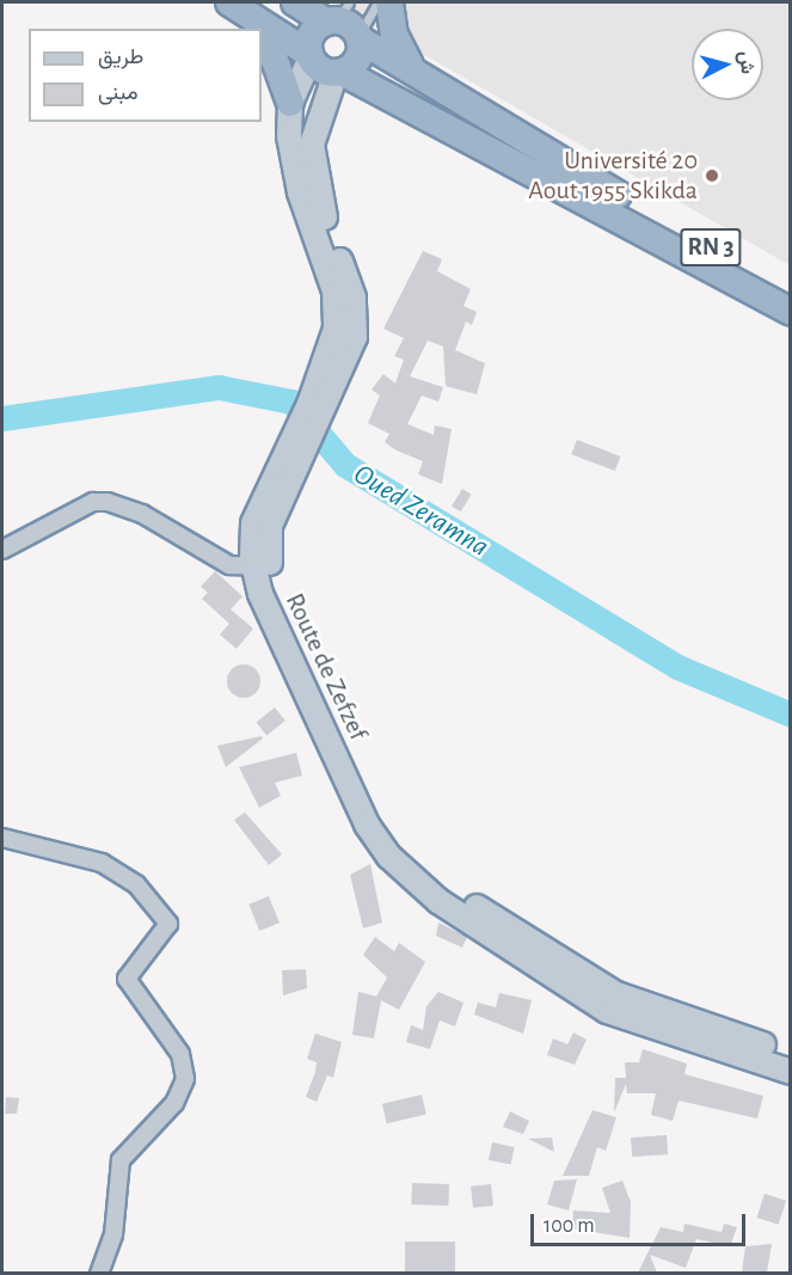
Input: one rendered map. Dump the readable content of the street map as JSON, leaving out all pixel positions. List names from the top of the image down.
{
  "streets": {
    "highway": ["RN 3"],
    "main road": ["Route de Zefzef"]
  },
  "crossings": [
    ["RN 3", "Route de Zefzef"]
  ],
  "water": ["Oued Zeramna"],
  "places": ["Université 20 Aout 1955 Skikda"],
  "legend": ["طريق", "مبنى"],
  "scale_bar": "100 m",
  "north": "right"
}
